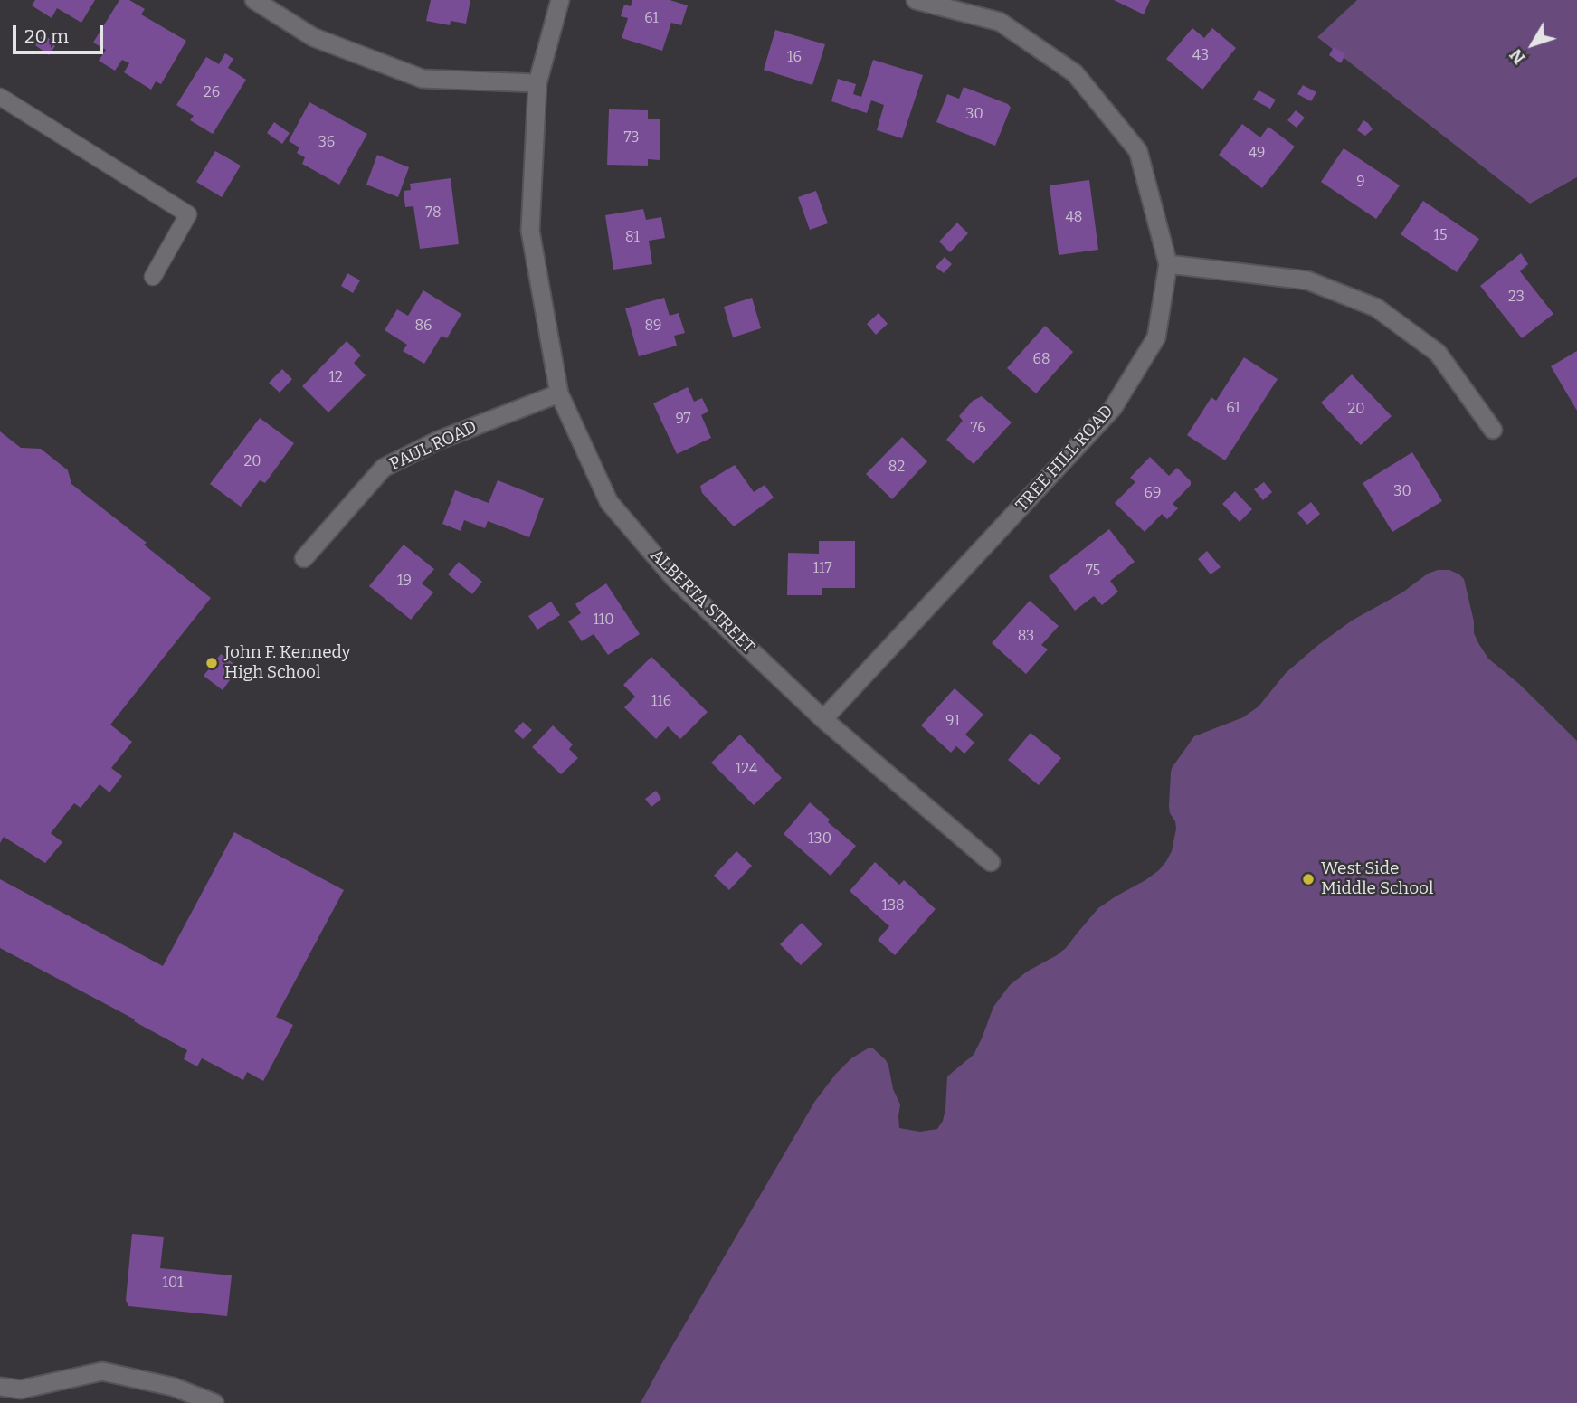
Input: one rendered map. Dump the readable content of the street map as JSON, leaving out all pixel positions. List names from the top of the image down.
{
  "streets": {
    "street": ["PAUL ROAD", "TREE HILL ROAD", "ALBERTA STREET"]
  },
  "crossings": [
    ["PAUL ROAD", "ALBERTA STREET"],
    ["TREE HILL ROAD", "ALBERTA STREET"]
  ],
  "places": ["John F. Kennedy High School", "West Side Middle School"],
  "house_numbers": [
    "61",
    "43",
    "16",
    "26",
    "30",
    "73",
    "36",
    "49",
    "9",
    "78",
    "48",
    "15",
    "81",
    "23",
    "86",
    "89",
    "68",
    "12",
    "61",
    "20",
    "97",
    "76",
    "20",
    "82",
    "30",
    "69",
    "117",
    "75",
    "19",
    "110",
    "83",
    "116",
    "91",
    "124",
    "130",
    "138",
    "101"
  ],
  "scale_bar": "20 m",
  "north": "bottom left"
}
